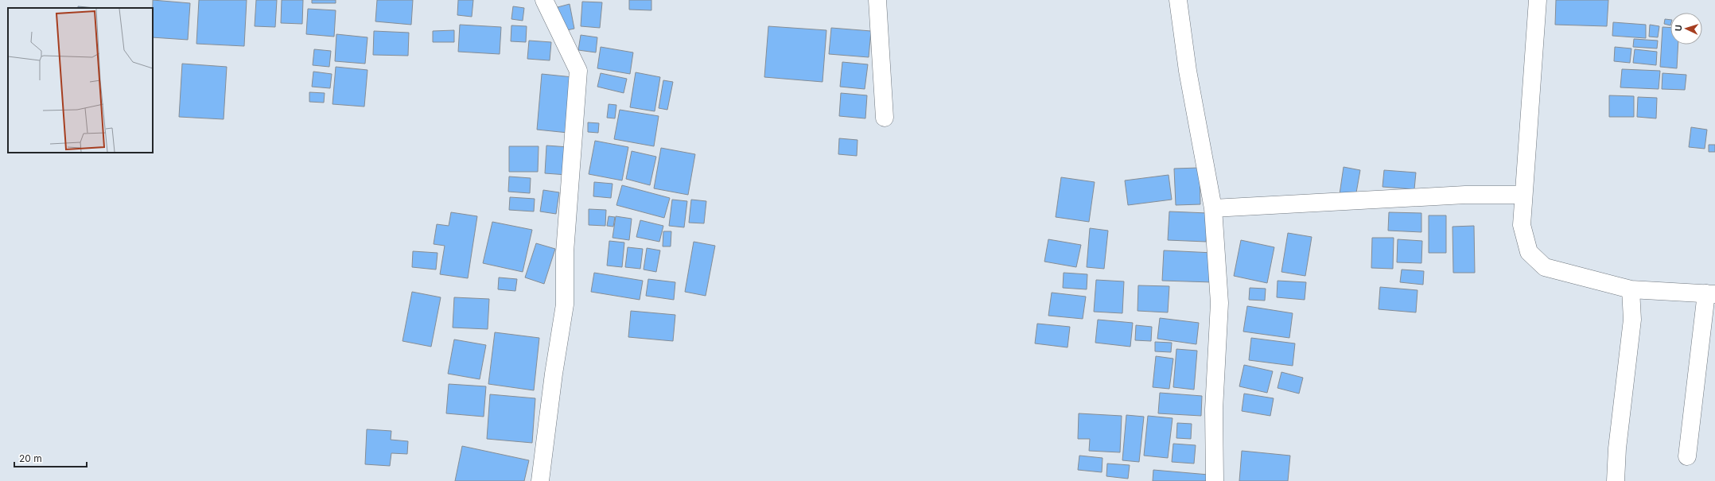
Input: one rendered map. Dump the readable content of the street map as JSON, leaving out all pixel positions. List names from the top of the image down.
{
  "scale_bar": "20 m",
  "north": "left"
}
